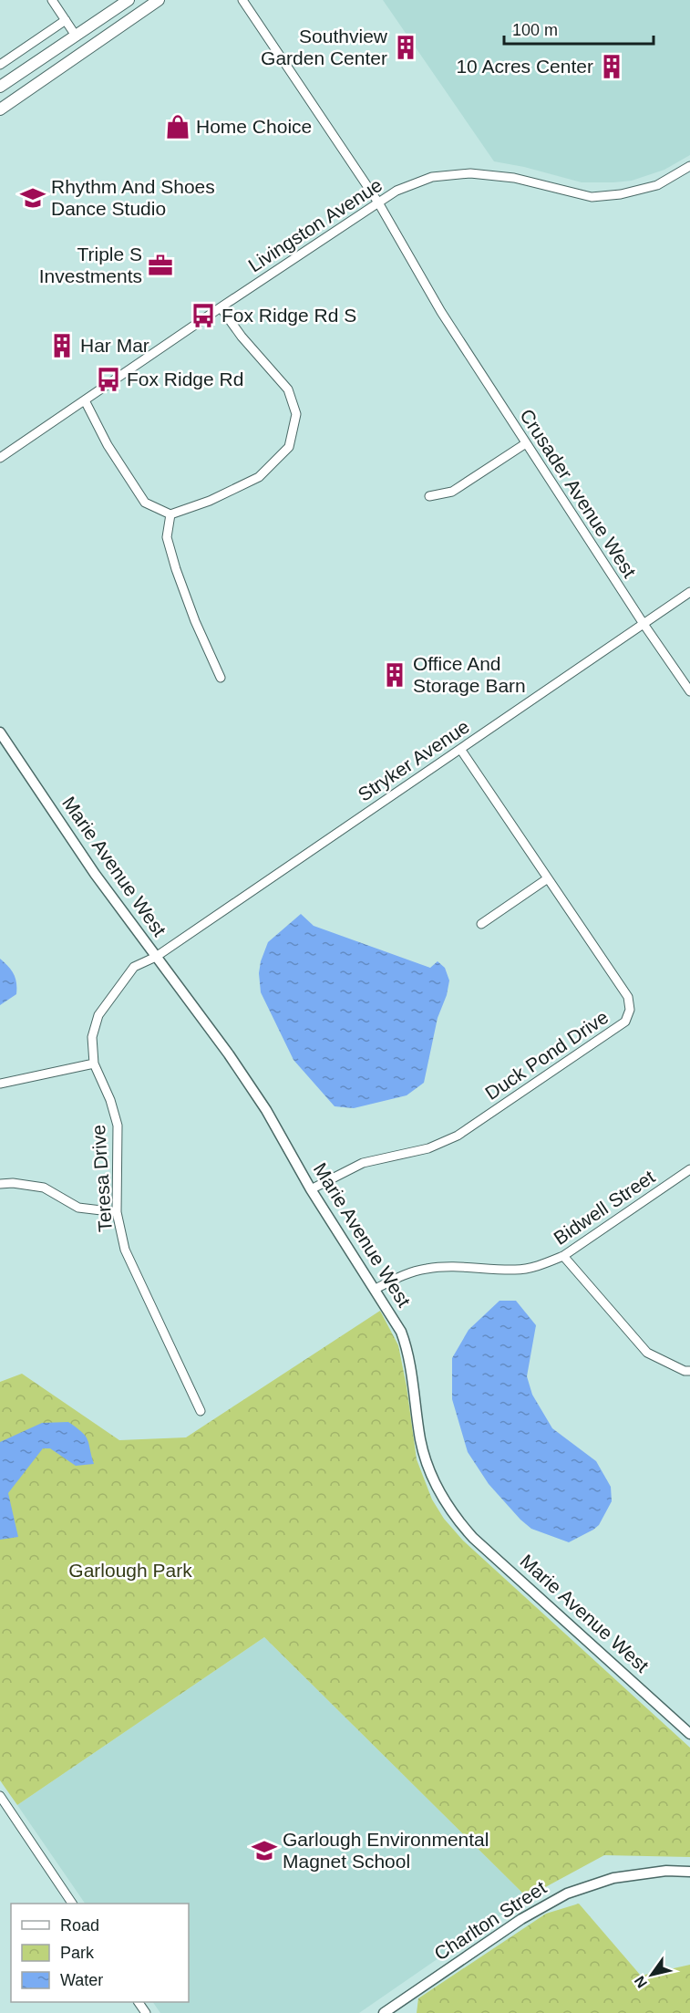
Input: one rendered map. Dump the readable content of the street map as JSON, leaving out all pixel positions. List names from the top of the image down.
{
  "streets": {
    "street": [
      "Livingston Avenue",
      "Crusader Avenue West",
      "Stryker Avenue",
      "Marie Avenue West",
      "Duck Pond Drive",
      "Teresa Drive",
      "Bidwell Street",
      "Charlton Street"
    ]
  },
  "crossings": [
    ["Livingston Avenue", "Crusader Avenue West"],
    ["Crusader Avenue West", "Stryker Avenue"],
    ["Stryker Avenue", "Marie Avenue West"],
    ["Stryker Avenue", "Duck Pond Drive"],
    ["Stryker Avenue", "Teresa Drive"],
    ["Marie Avenue West", "Duck Pond Drive"],
    ["Marie Avenue West", "Teresa Drive"],
    ["Marie Avenue West", "Bidwell Street"]
  ],
  "parks": ["Garlough Park"],
  "places": {
    "building": [
      "Southview Garden Center",
      "10 Acres Center",
      "Har Mar",
      "Office And Storage Barn"
    ],
    "shop": ["Home Choice"],
    "school or university": ["Rhythm And Shoes Dance Studio", "Garlough Environmental Magnet School"],
    "office": ["Triple S Investments"],
    "bus stop": ["Fox Ridge Rd S", "Fox Ridge Rd"]
  },
  "legend": ["Road", "Park", "Water"],
  "scale_bar": "100 m",
  "north": "bottom left"
}
